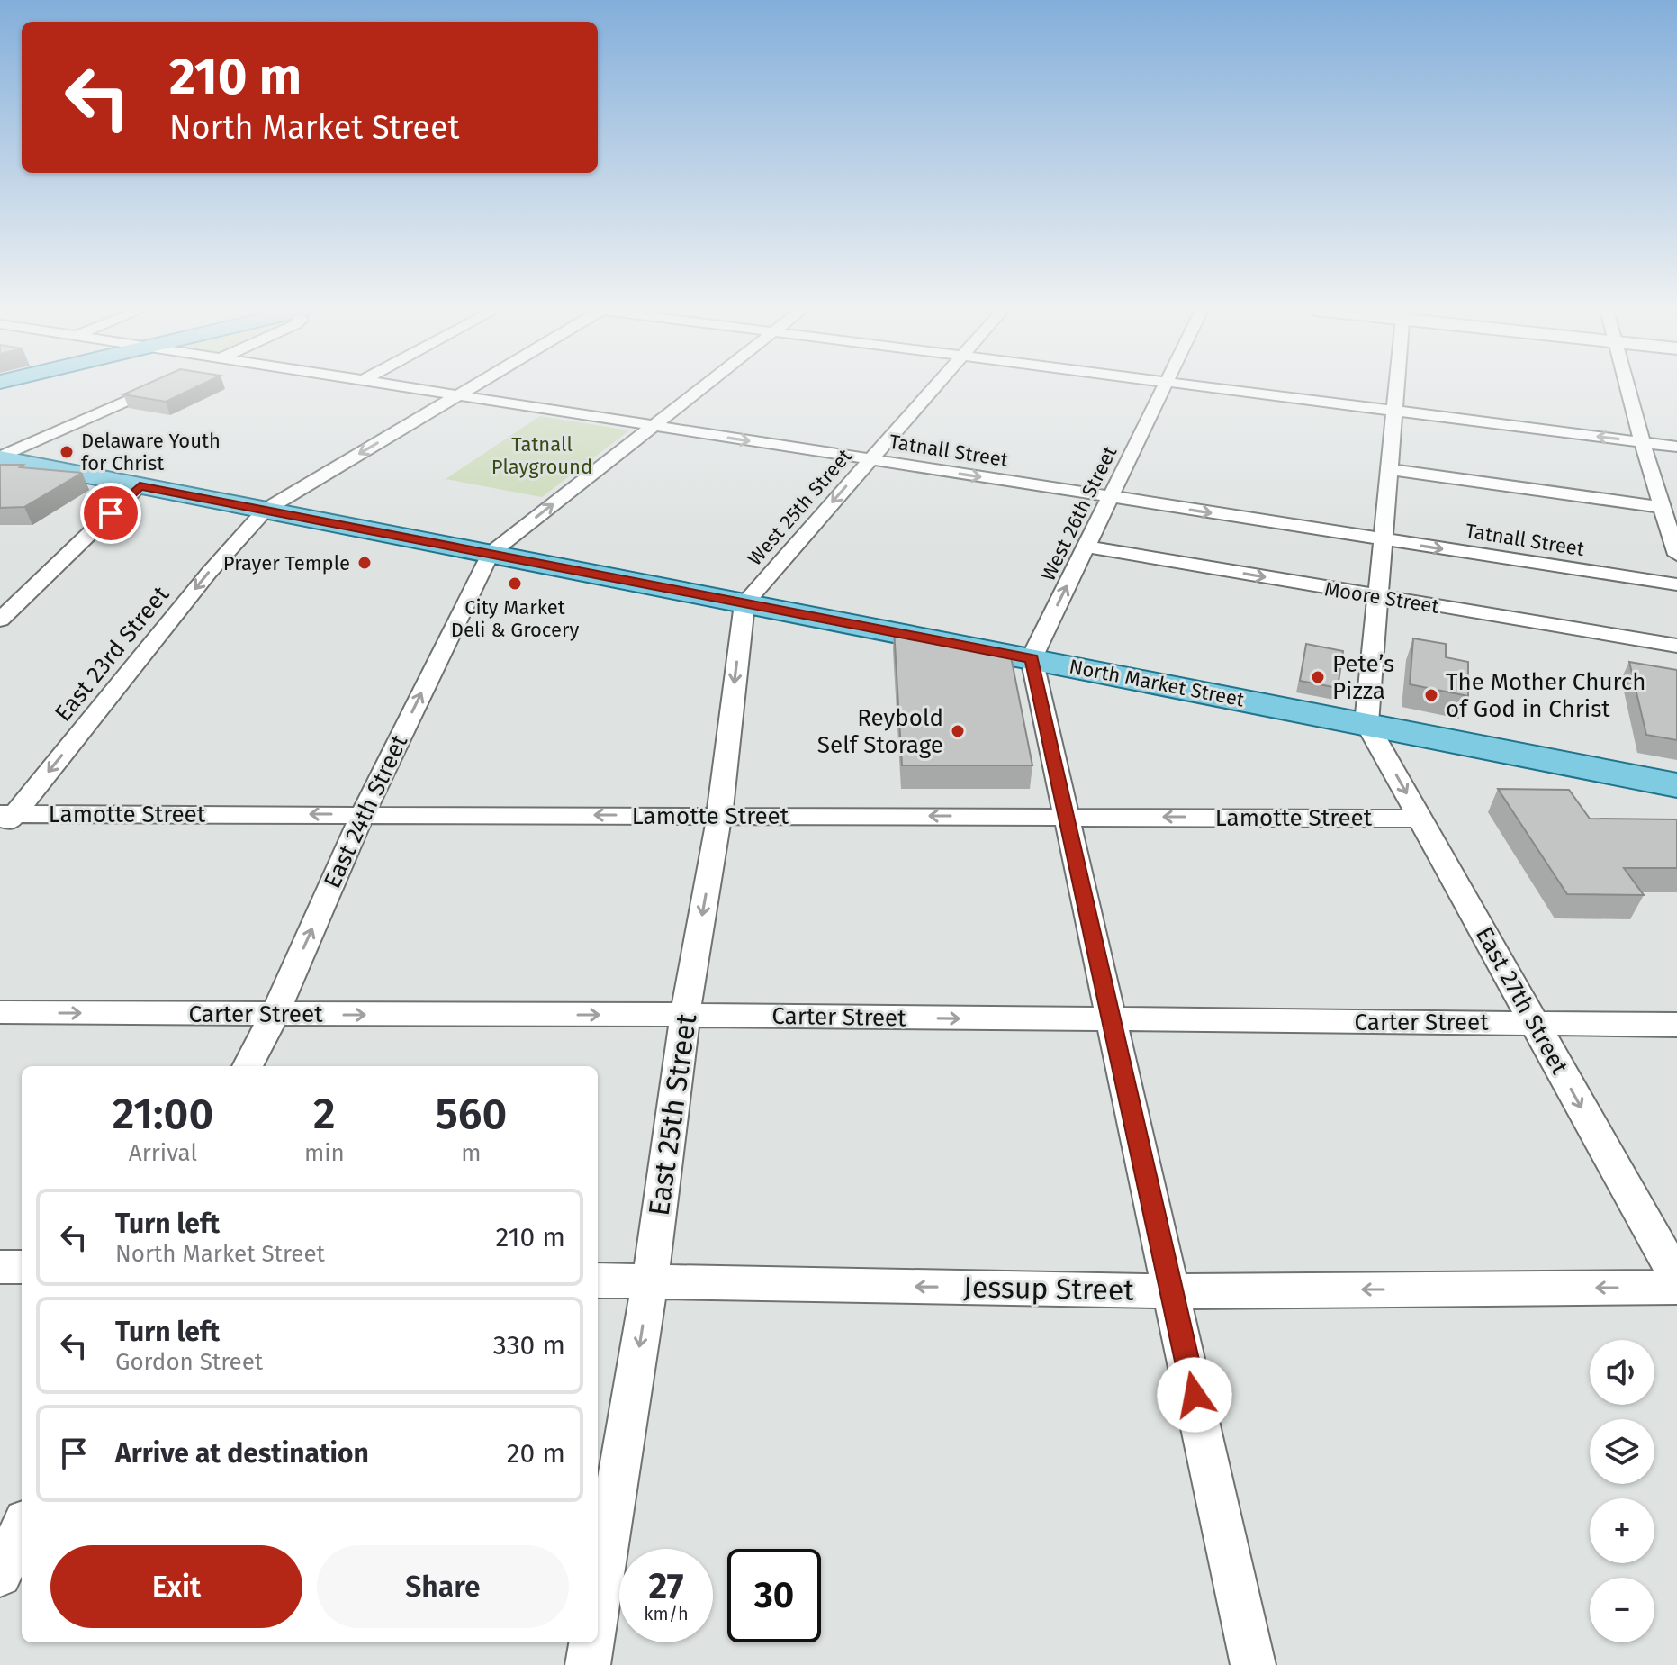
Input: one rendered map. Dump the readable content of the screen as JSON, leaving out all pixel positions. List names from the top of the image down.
{
  "streets": {
    "main road": ["North Market Street"],
    "street": [
      "Tatnall Street",
      "West 25th Street",
      "West 26th Street",
      "Moore Street",
      "East 23rd Street",
      "East 24th Street",
      "Lamotte Street",
      "East 27th Street",
      "Carter Street",
      "East 25th Street",
      "Jessup Street"
    ]
  },
  "crossings": [
    ["Tatnall Street", "West 25th Street"],
    ["Tatnall Street", "West 26th Street"],
    ["Tatnall Street", "East 23rd Street"],
    ["West 25th Street", "North Market Street"],
    ["West 25th Street", "East 25th Street"],
    ["West 26th Street", "Moore Street"],
    ["West 26th Street", "North Market Street"],
    ["East 23rd Street", "North Market Street"],
    ["East 23rd Street", "Lamotte Street"],
    ["North Market Street", "East 24th Street"],
    ["North Market Street", "East 27th Street"],
    ["North Market Street", "East 25th Street"],
    ["East 24th Street", "Lamotte Street"],
    ["East 24th Street", "Carter Street"],
    ["Lamotte Street", "East 27th Street"],
    ["Lamotte Street", "East 25th Street"],
    ["East 27th Street", "Carter Street"],
    ["Carter Street", "East 25th Street"],
    ["East 25th Street", "Jessup Street"]
  ],
  "one_way": [
    "West 26th Street",
    "East 24th Street",
    "Lamotte Street",
    "East 27th Street",
    "Carter Street",
    "East 25th Street",
    "Jessup Street"
  ],
  "parks": ["Tatnall Playground"],
  "places": [
    "Delaware Youth for Christ",
    "Prayer Temple",
    "City Market Deli & Grocery",
    "Pete’s Pizza",
    "The Mother Church of God in Christ",
    "Reybold Self Storage"
  ],
  "page": {
    "turn": ["210 m", "North Market Street"],
    "eta": [
      "21:00",
      "Arrival",
      "2",
      "min",
      "560",
      "m"
    ],
    "list": [
      {
        "name": "Turn left",
        "note": "North Market Street",
        "value": "210 m"
      },
      {
        "name": "Turn left",
        "note": "Gordon Street",
        "value": "330 m"
      },
      {
        "name": "Arrive at destination",
        "value": "20 m"
      }
    ],
    "map_buttons": ["+", "−"],
    "buttons": ["Exit", "Share"],
    "speed": "27 km/h",
    "limit": "30"
  }
}
